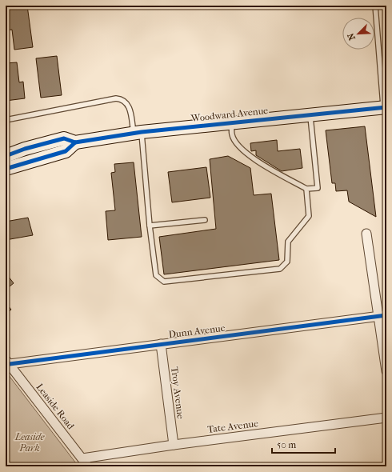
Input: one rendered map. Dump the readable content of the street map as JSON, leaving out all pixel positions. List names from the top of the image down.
{
  "streets": {
    "main road": ["Woodward Avenue"],
    "street": [
      "Dunn Avenue",
      "Troy Avenue",
      "Leaside Road",
      "Tate Avenue"
    ]
  },
  "crossings": [
    ["Dunn Avenue", "Troy Avenue"],
    ["Dunn Avenue", "Leaside Road"],
    ["Troy Avenue", "Tate Avenue"],
    ["Leaside Road", "Tate Avenue"]
  ],
  "parks": ["Leaside Park"],
  "scale_bar": "50 m",
  "north": "bottom left"
}
